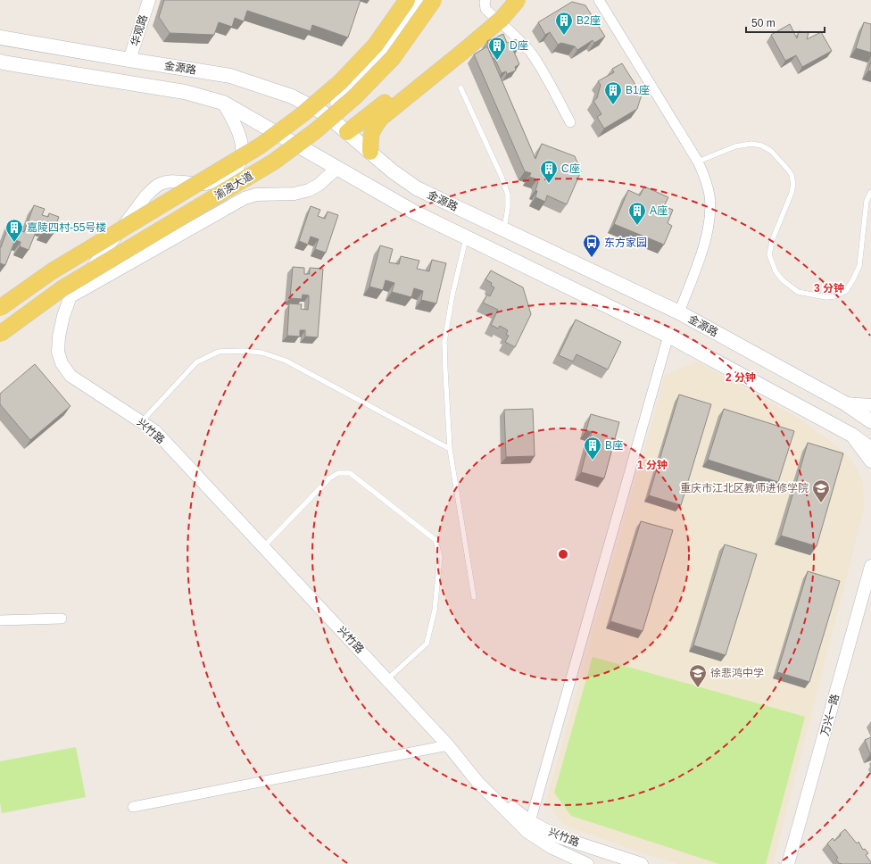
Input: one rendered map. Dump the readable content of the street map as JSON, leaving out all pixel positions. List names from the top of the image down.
{
  "streets": {
    "main road": ["金源路", "渝澳大道"],
    "street": ["华观路", "兴竹路", "万兴一路"]
  },
  "crossings": [
    ["华观路", "金源路"],
    ["金源路", "兴竹路"]
  ],
  "places": {
    "building": [
      "B2座",
      "D座",
      "B1座",
      "C座",
      "A座",
      "嘉陵四村-55号楼",
      "B座"
    ],
    "bus stop": ["东方家园"],
    "school or university": ["重庆市江北区教师进修学院", "徐悲鸿中学"]
  },
  "scale_bar": "50 m",
  "rings": ["3 分钟", "2 分钟", "1 分钟"]
}
